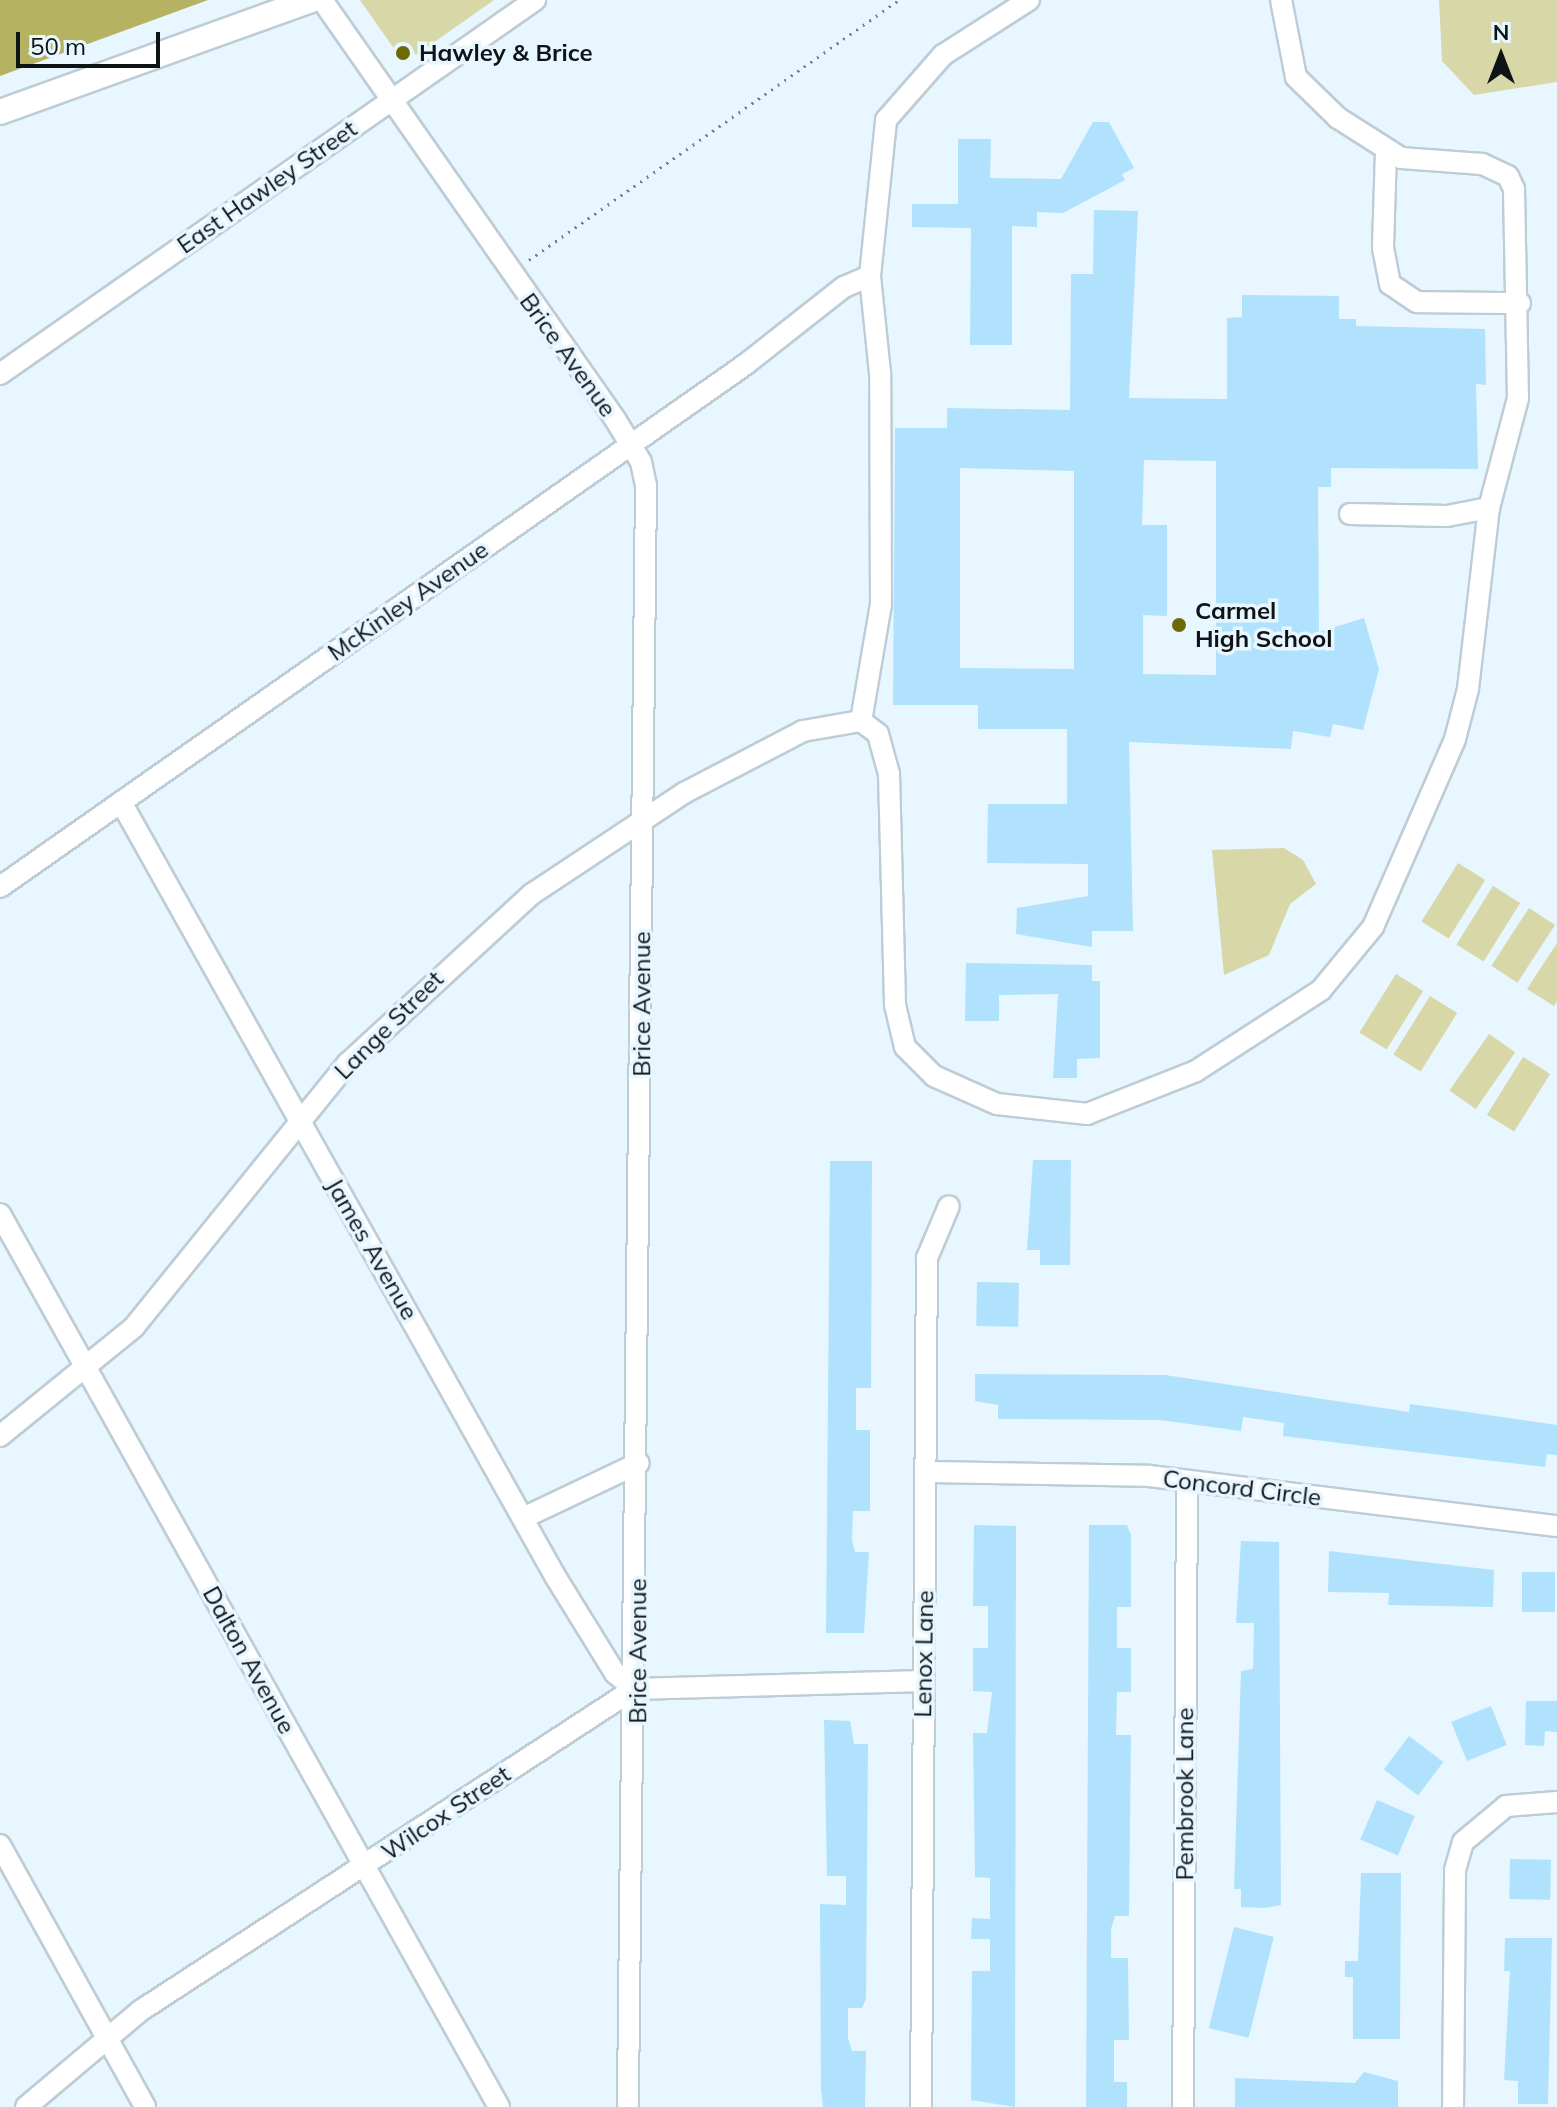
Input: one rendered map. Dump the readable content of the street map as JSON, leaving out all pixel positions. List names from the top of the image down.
{
  "streets": {
    "street": [
      "East Hawley Street",
      "Brice Avenue",
      "McKinley Avenue",
      "Lange Street",
      "James Avenue",
      "Concord Circle",
      "Lenox Lane",
      "Dalton Avenue",
      "Pembrook Lane",
      "Wilcox Street"
    ]
  },
  "crossings": [
    ["East Hawley Street", "Brice Avenue"],
    ["Brice Avenue", "McKinley Avenue"],
    ["Brice Avenue", "Lange Street"],
    ["Brice Avenue", "James Avenue"],
    ["Brice Avenue", "Wilcox Street"],
    ["McKinley Avenue", "James Avenue"],
    ["Lange Street", "James Avenue"],
    ["Lange Street", "Dalton Avenue"],
    ["James Avenue", "Wilcox Street"],
    ["Concord Circle", "Lenox Lane"],
    ["Concord Circle", "Pembrook Lane"],
    ["Dalton Avenue", "Wilcox Street"]
  ],
  "places": ["Hawley & Brice", "Carmel High School"],
  "scale_bar": "50 m",
  "north": "top"
}
